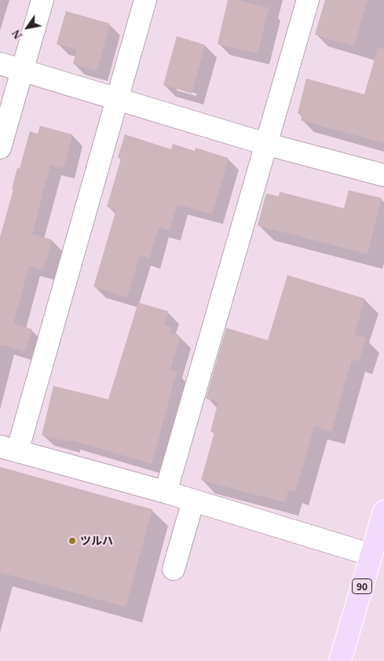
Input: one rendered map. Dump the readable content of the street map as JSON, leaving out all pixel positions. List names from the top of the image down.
{
  "streets": {
    "main road": ["90"]
  },
  "places": ["ツルハ"],
  "north": "bottom left"
}
